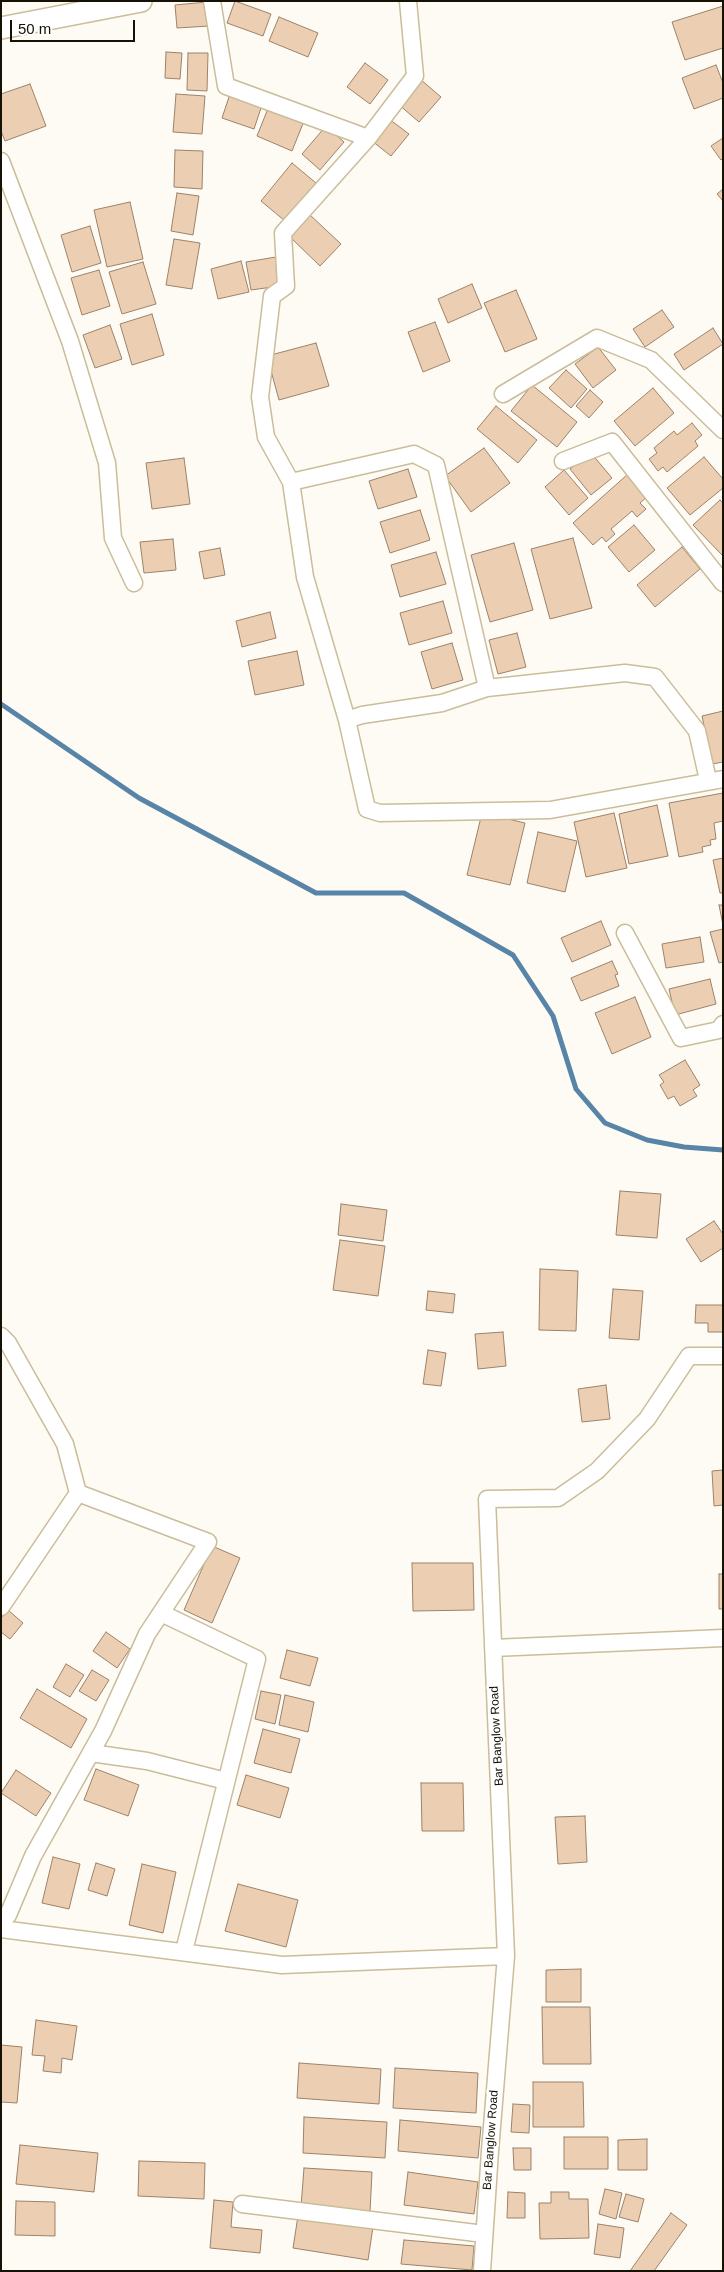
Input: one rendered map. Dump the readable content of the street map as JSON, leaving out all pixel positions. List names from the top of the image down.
{
  "streets": {
    "street": ["Bar Banglow Road"]
  },
  "scale_bar": "50 m"
}
